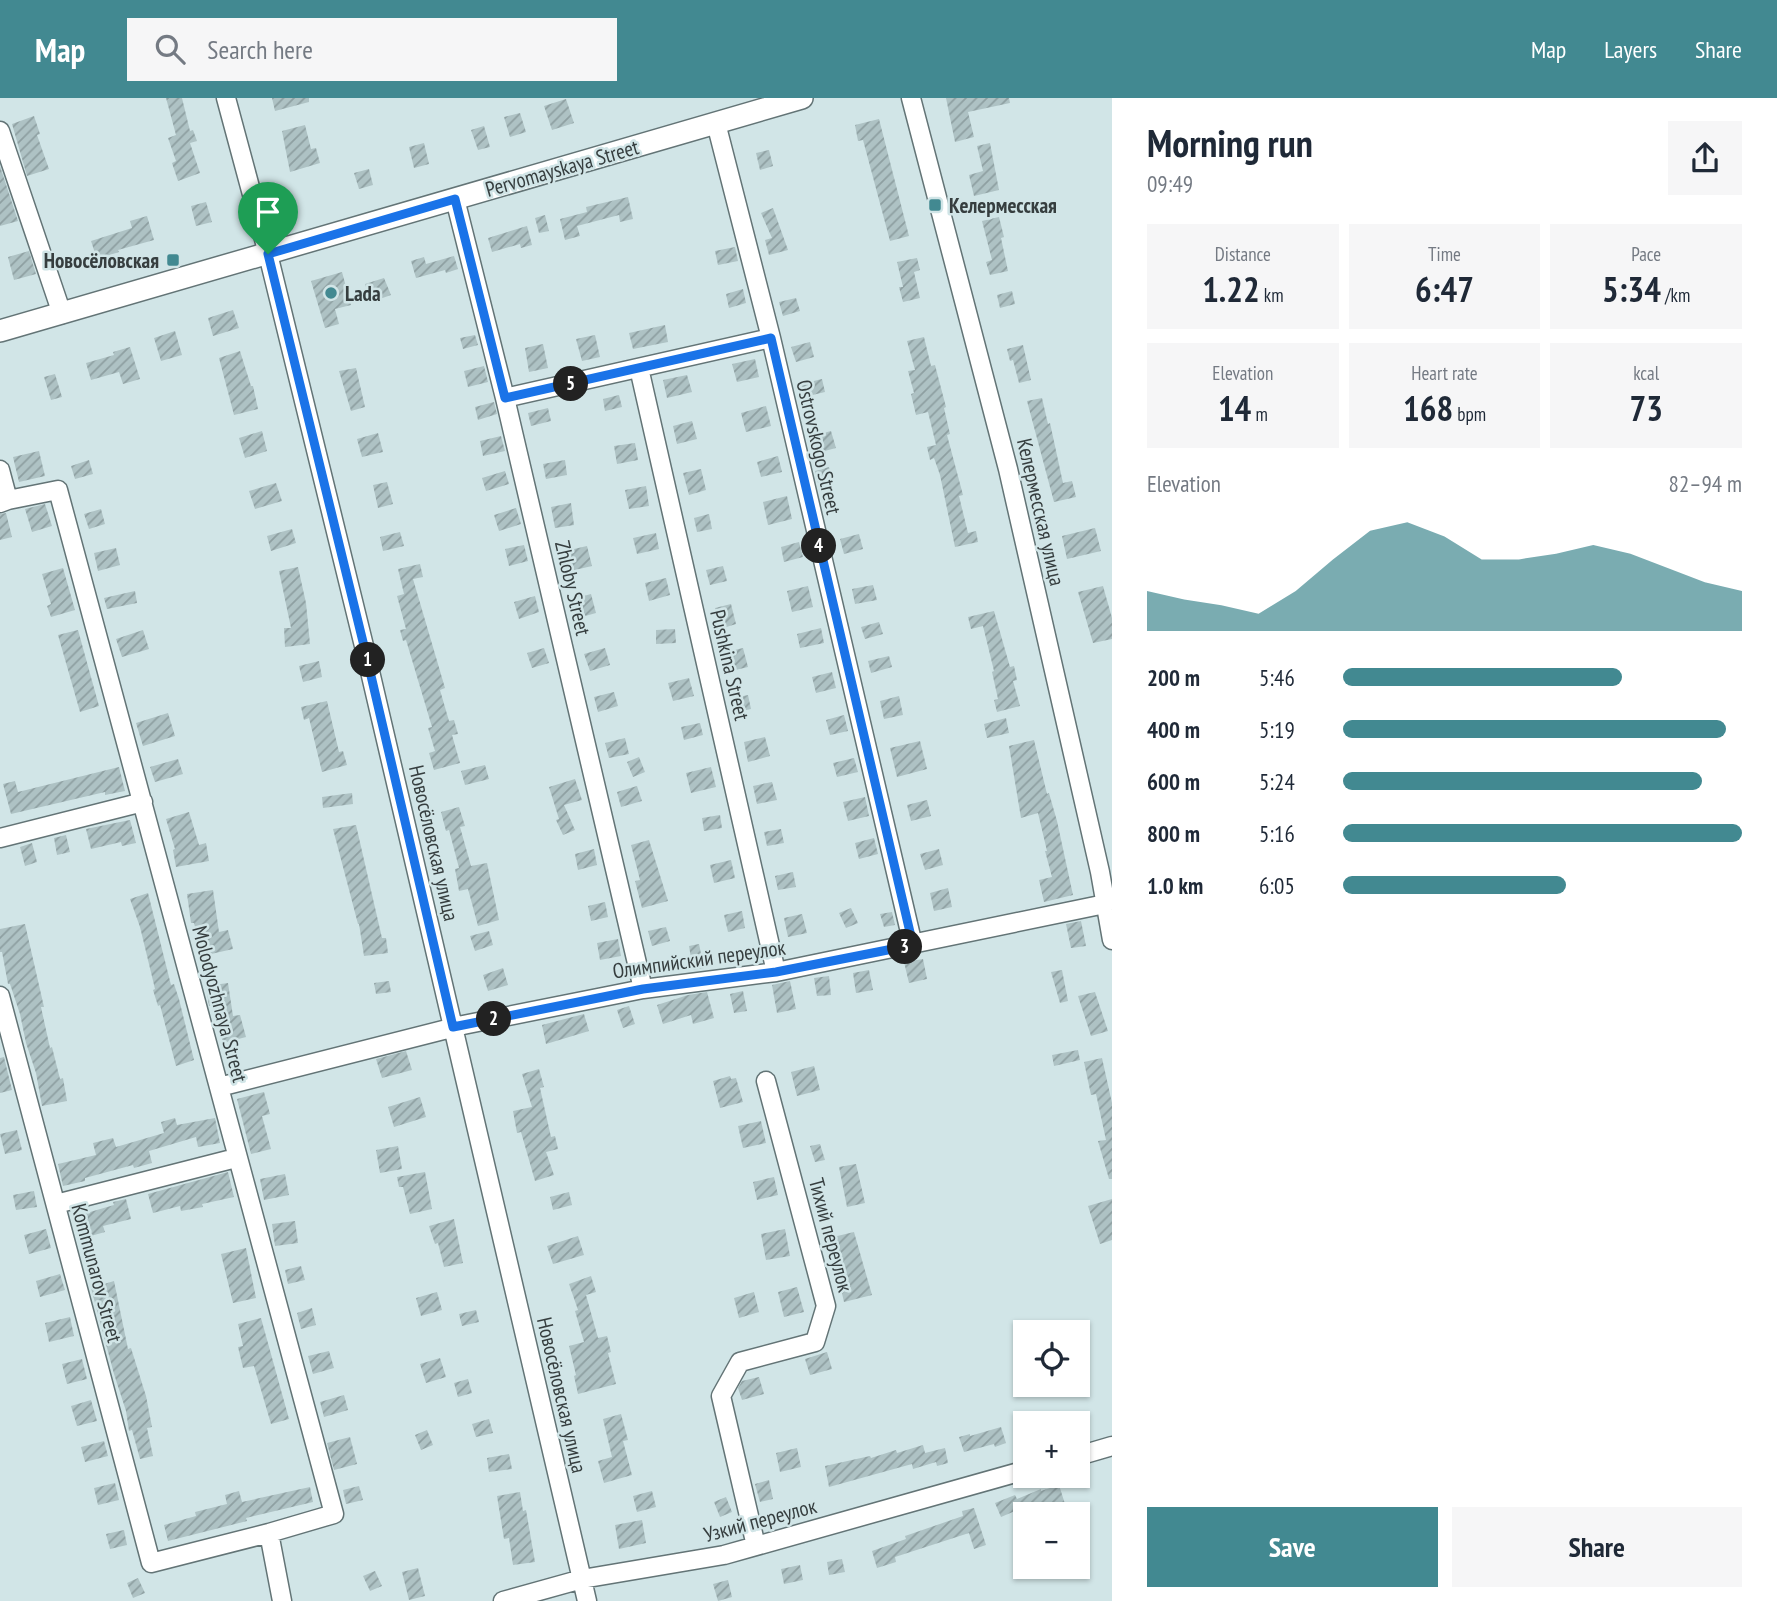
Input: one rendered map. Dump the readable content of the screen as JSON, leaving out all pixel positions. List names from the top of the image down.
{
  "streets": {
    "main road": ["Pervomayskaya Street"],
    "street": [
      "Ostrovskogo Street",
      "Келермесская улица",
      "Zhloby Street",
      "Pushkina Street",
      "Новосёловская улица",
      "Олимпийский переулок",
      "Molodyozhnaya Street",
      "Тихий переулок",
      "Kommunarov Street",
      "Узкий переулок"
    ]
  },
  "crossings": [
    ["Pervomayskaya Street", "Ostrovskogo Street"],
    ["Pervomayskaya Street", "Zhloby Street"],
    ["Pervomayskaya Street", "Новосёловская улица"],
    ["Ostrovskogo Street", "Олимпийский переулок"],
    ["Келермесская улица", "Олимпийский переулок"],
    ["Zhloby Street", "Олимпийский переулок"],
    ["Pushkina Street", "Олимпийский переулок"],
    ["Новосёловская улица", "Олимпийский переулок"],
    ["Новосёловская улица", "Узкий переулок"],
    ["Олимпийский переулок", "Molodyozhnaya Street"],
    ["Molodyozhnaya Street", "Kommunarov Street"],
    ["Тихий переулок", "Узкий переулок"]
  ],
  "places": {
    "transit": ["Келермесская", "Новосёловская"],
    "other": ["Lada"]
  },
  "page": {
    "header": "Map",
    "search": "Search here",
    "nav": ["Map", "Layers", "Share"],
    "heading": ["Morning run", "09:49"],
    "stats": [
      ["Distance", "1.22 km"],
      ["Time", "6:47"],
      ["Pace", "5:34 /km"],
      ["Elevation", "14 m"],
      ["Heart rate", "168 bpm"],
      ["kcal", "73"]
    ],
    "pins": [
      "5",
      "4",
      "1",
      "3",
      "2"
    ],
    "chart": ["Elevation", "82–94 m"],
    "list": [
      {
        "name": "200 m",
        "note": "5:46"
      },
      {
        "name": "400 m",
        "note": "5:19"
      },
      {
        "name": "600 m",
        "note": "5:24"
      },
      {
        "name": "800 m",
        "note": "5:16"
      },
      {
        "name": "1.0 km",
        "note": "6:05"
      }
    ],
    "map_buttons": ["+", "−"],
    "buttons": ["Save", "Share"]
  }
}
